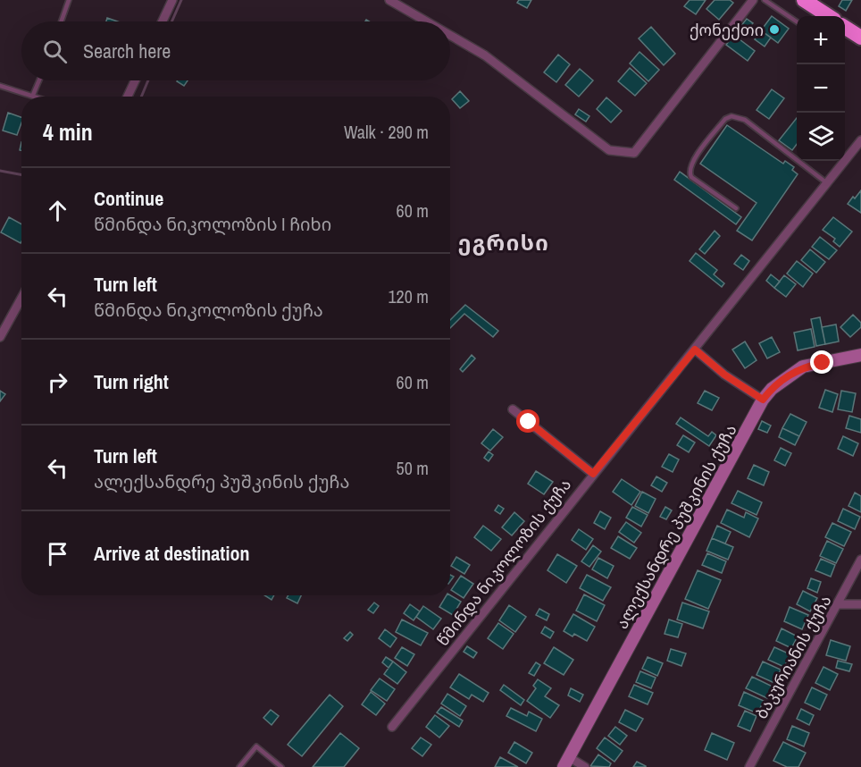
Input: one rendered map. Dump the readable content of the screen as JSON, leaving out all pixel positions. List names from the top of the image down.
{
  "streets": {
    "street": ["ალექსანდრე პუშკინის ქუჩა", "წმინდა ნიკოლოზის ქუჩა", "ბაკურიანის ქუჩა"]
  },
  "districts": ["ეგრისი"],
  "places": ["ქონექთი"],
  "page": {
    "map_buttons": ["+", "−"],
    "search": "Search here",
    "heading": ["4 min", "Walk · 290 m"],
    "list": [
      ["Continue", "წმინდა ნიკოლოზის I ჩიხი", "60 m"],
      ["Turn left", "წმინდა ნიკოლოზის ქუჩა", "120 m"],
      ["Turn right", "60 m"],
      ["Turn left", "ალექსანდრე პუშკინის ქუჩა", "50 m"],
      "Arrive at destination"
    ]
  }
}
